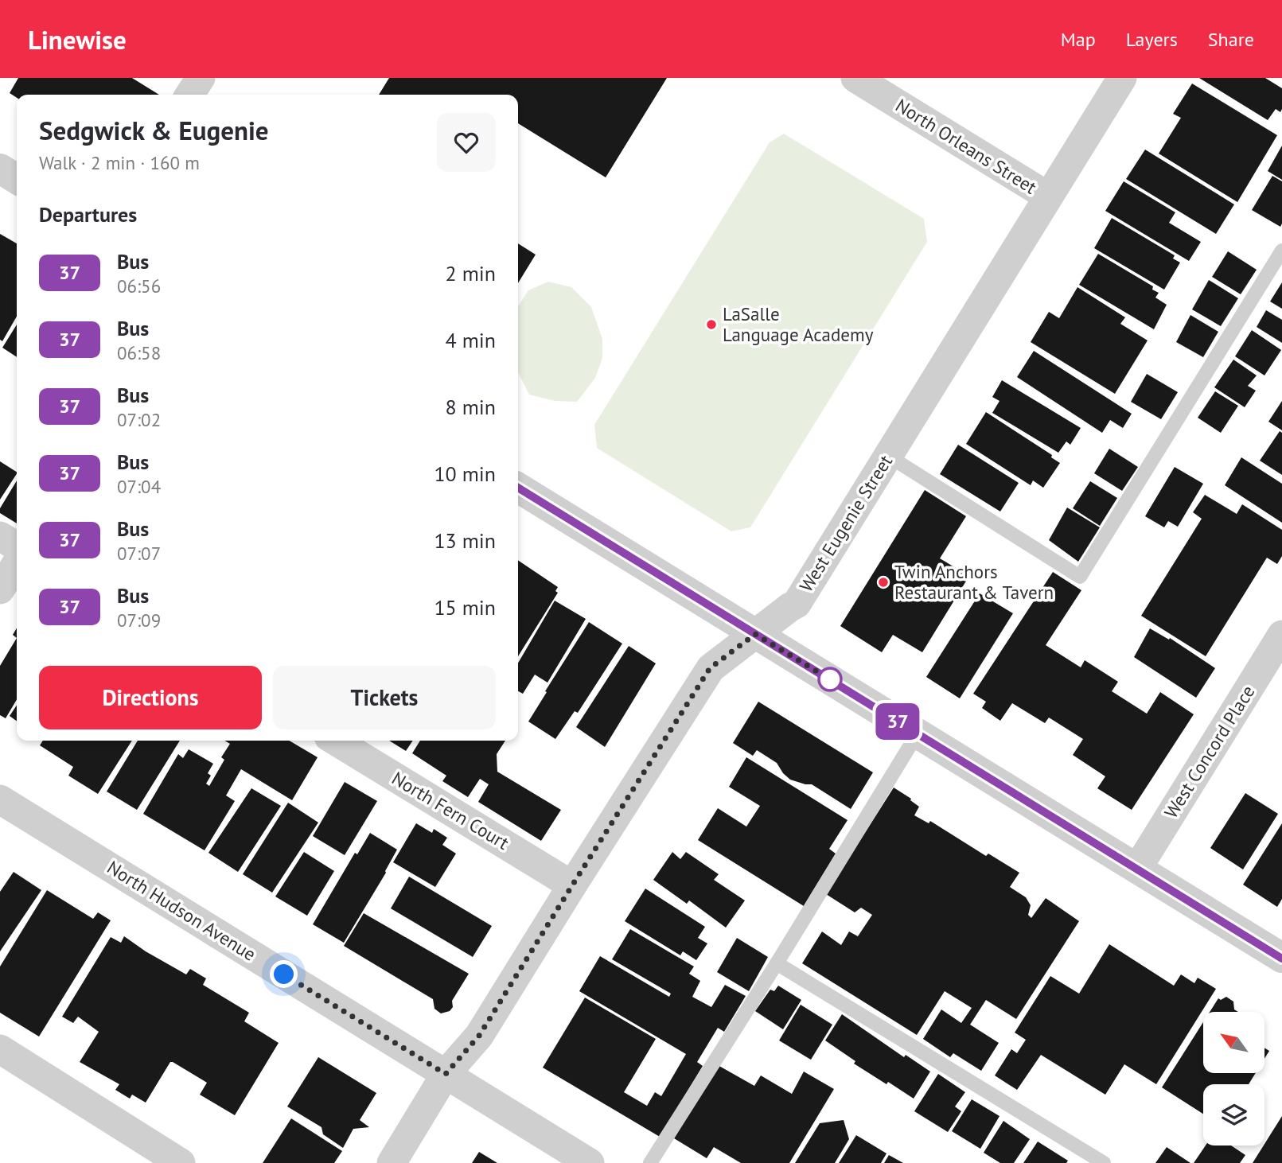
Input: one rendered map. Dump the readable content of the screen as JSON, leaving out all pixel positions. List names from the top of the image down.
{
  "streets": {
    "street": [
      "North Orleans Street",
      "West Eugenie Street",
      "West Concord Place",
      "North Fern Court",
      "North Hudson Avenue"
    ]
  },
  "crossings": [
    ["North Orleans Street", "West Eugenie Street"],
    ["West Eugenie Street", "North Fern Court"],
    ["West Eugenie Street", "North Hudson Avenue"]
  ],
  "places": ["LaSalle Language Academy", "Twin Anchors Restaurant & Tavern"],
  "lines": ["bus line 37"],
  "north": "top left",
  "page": {
    "header": "Linewise",
    "nav": ["Map", "Layers", "Share"],
    "on_map": "37",
    "heading": [
      ["Sedgwick & Eugenie", "Walk · 2 min · 160 m"],
      "Departures"
    ],
    "list": [
      {
        "mark": "37",
        "name": "Bus",
        "note": "06:56",
        "value": "2 min"
      },
      {
        "mark": "37",
        "name": "Bus",
        "note": "06:58",
        "value": "4 min"
      },
      {
        "mark": "37",
        "name": "Bus",
        "note": "07:02",
        "value": "8 min"
      },
      {
        "mark": "37",
        "name": "Bus",
        "note": "07:04",
        "value": "10 min"
      },
      {
        "mark": "37",
        "name": "Bus",
        "note": "07:07",
        "value": "13 min"
      },
      {
        "mark": "37",
        "name": "Bus",
        "note": "07:09",
        "value": "15 min"
      }
    ],
    "buttons": ["Directions", "Tickets"]
  }
}
